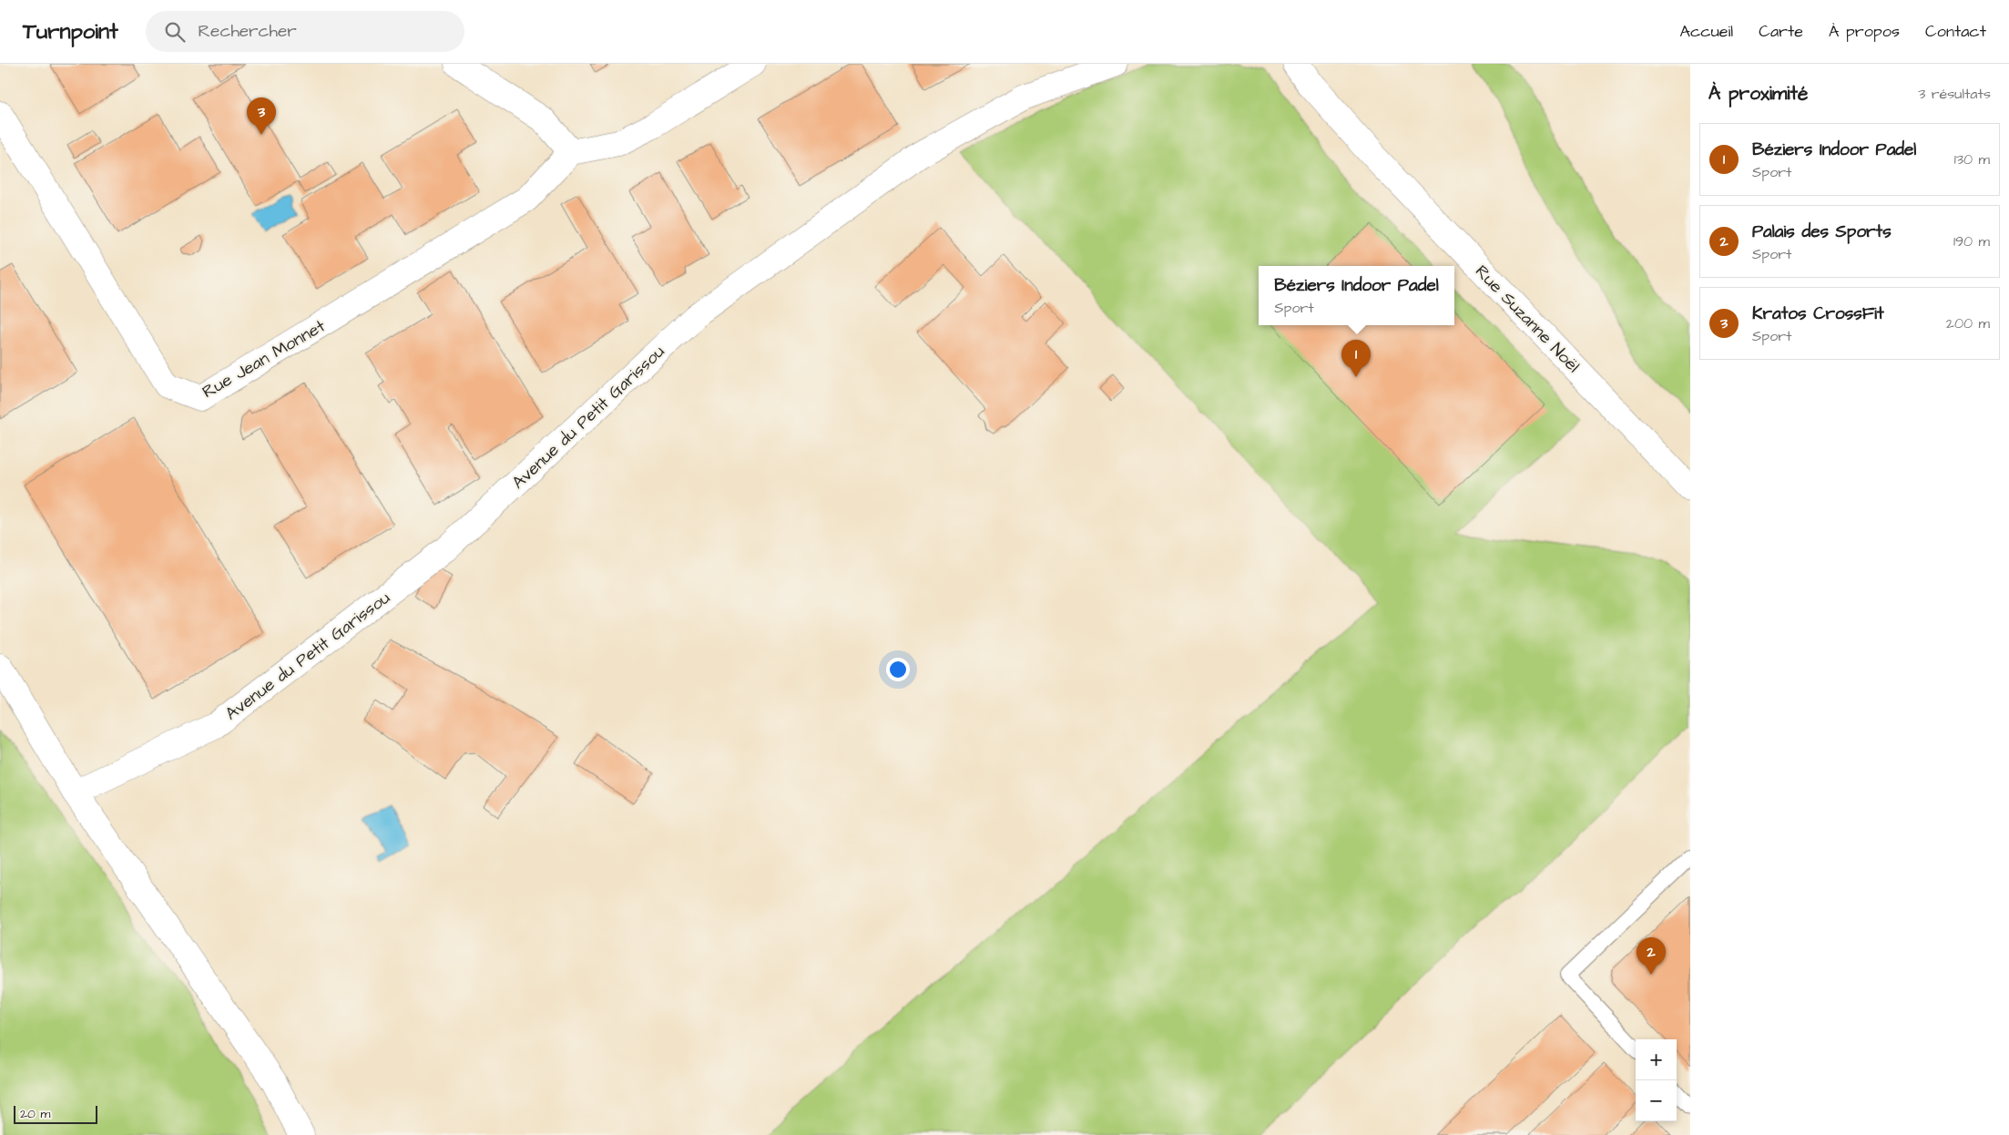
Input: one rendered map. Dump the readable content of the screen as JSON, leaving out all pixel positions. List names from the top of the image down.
{
  "streets": {
    "street": ["Rue Suzanne Noël", "Rue Jean Monnet", "Avenue du Petit Garissou"]
  },
  "scale_bar": "20 m",
  "page": {
    "header": "Turnpoint",
    "search": "Rechercher",
    "nav": [
      "Accueil",
      "Carte",
      "À propos",
      "Contact"
    ],
    "heading": ["À proximité", "3 résultats"],
    "pins": ["3", "1", "2"],
    "list": [
      {
        "mark": "1",
        "name": "Béziers Indoor Padel",
        "note": "Sport",
        "value": "130 m"
      },
      {
        "mark": "2",
        "name": "Palais des Sports",
        "note": "Sport",
        "value": "190 m"
      },
      {
        "mark": "3",
        "name": "Kratos CrossFit",
        "note": "Sport",
        "value": "200 m"
      }
    ],
    "popup": ["Béziers Indoor Padel", "Sport"],
    "map_buttons": ["+", "−"],
    "scale": "20 m"
  }
}
